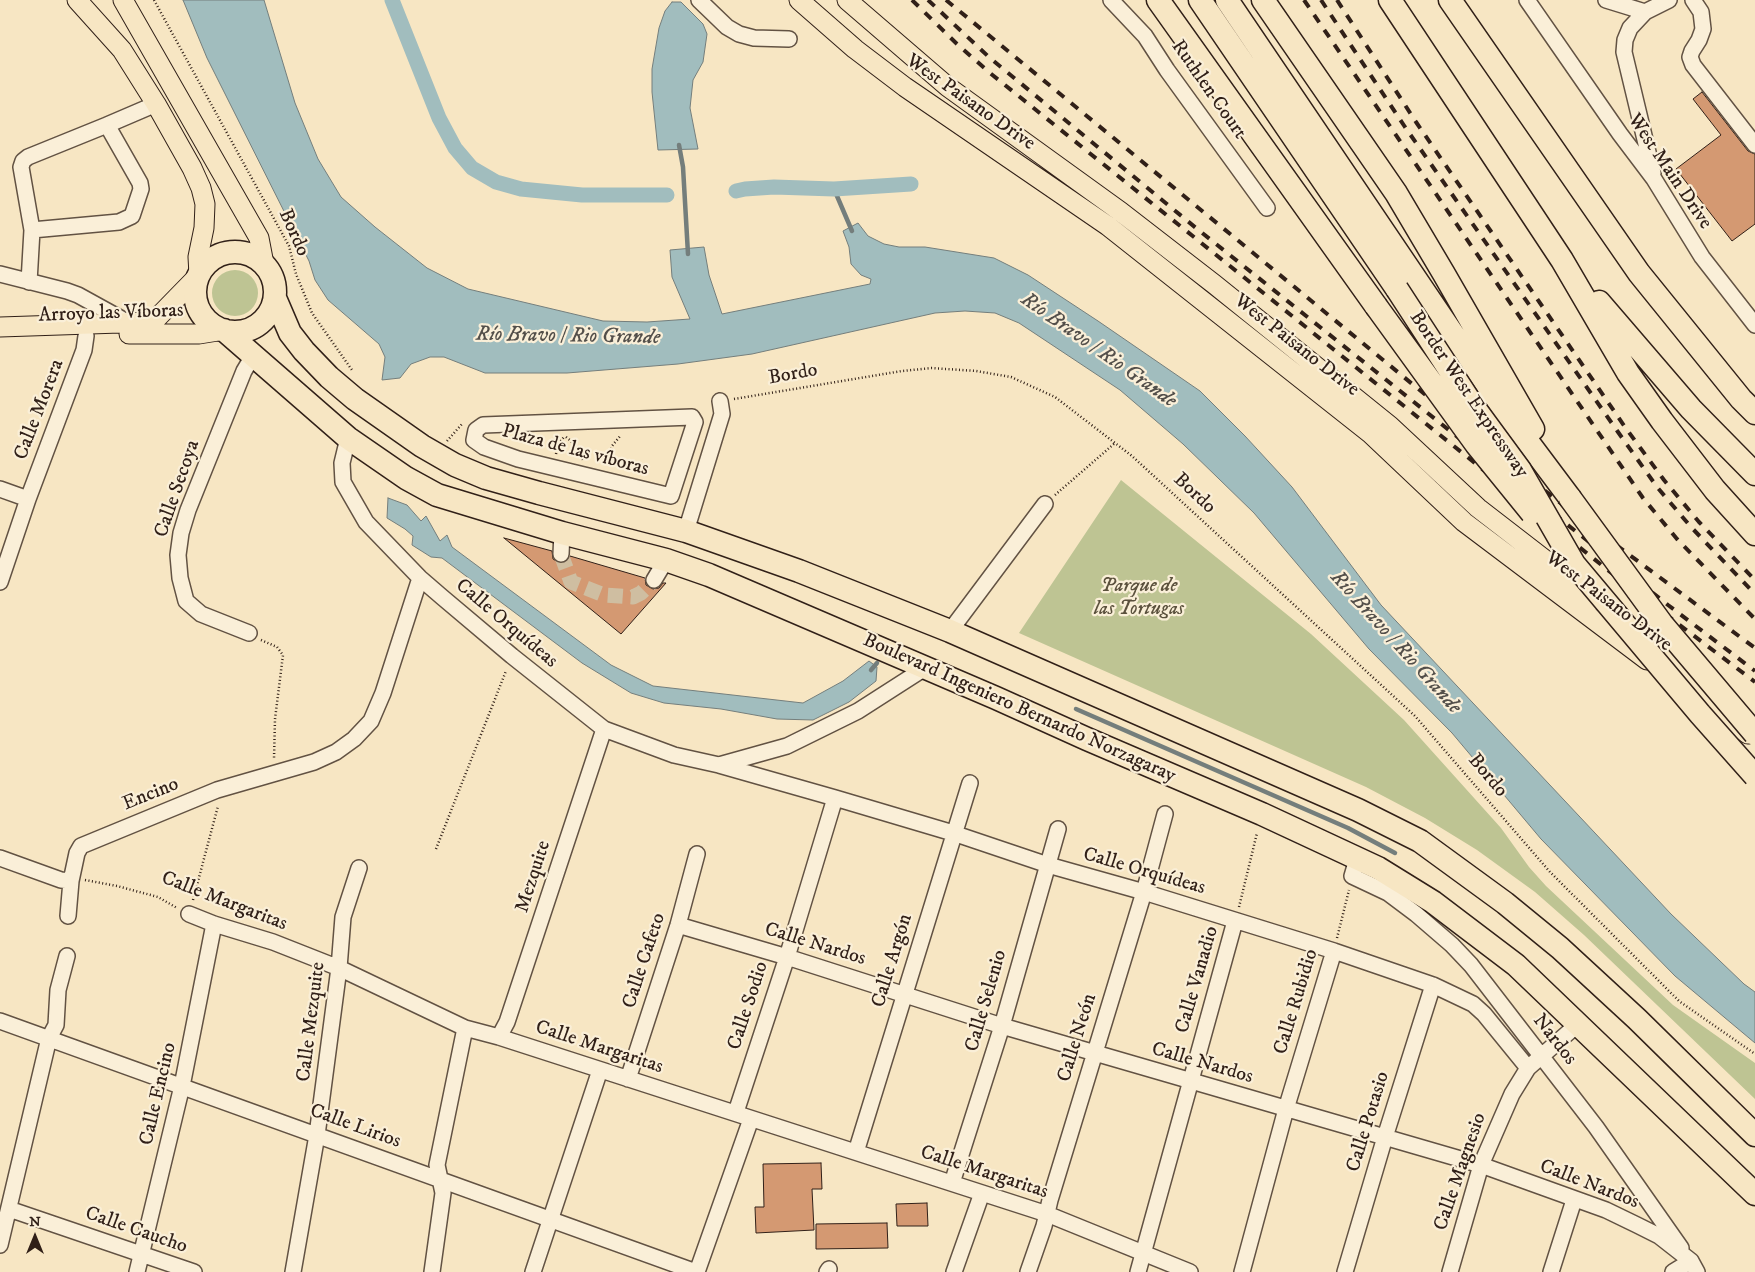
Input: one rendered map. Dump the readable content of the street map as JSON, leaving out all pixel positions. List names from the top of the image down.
{
  "streets": {
    "highway": ["Border West Expressway", "Boulevard Ingeniero Bernardo Norzagaray"],
    "main road": ["West Paisano Drive", "Arroyo las Víboras"],
    "street": [
      "Ruthlen Court",
      "West Main Drive",
      "Calle Morera",
      "Plaza de las víboras",
      "Calle Secoya",
      "Calle Orquídeas",
      "Encino",
      "Mezquite",
      "Calle Margaritas",
      "Calle Nardos",
      "Calle Cafeto",
      "Calle Argón",
      "Calle Vanadio",
      "Calle Selenio",
      "Calle Rubidio",
      "Calle Sodio",
      "Calle Mezquite",
      "Calle Neón",
      "Nardos",
      "Calle Encino",
      "Calle Potasio",
      "Calle Lirios",
      "Calle Magnesio",
      "Calle Caucho"
    ],
    "path": ["Bordo"]
  },
  "crossings": [
    ["Arroyo las Víboras", "Calle Morera"],
    ["Arroyo las Víboras", "Boulevard Ingeniero Bernardo Norzagaray"],
    ["Calle Secoya", "Boulevard Ingeniero Bernardo Norzagaray"],
    ["Calle Orquídeas", "Boulevard Ingeniero Bernardo Norzagaray"],
    ["Calle Orquídeas", "Encino"],
    ["Calle Orquídeas", "Mezquite"],
    ["Calle Orquídeas", "Calle Argón"],
    ["Calle Orquídeas", "Calle Vanadio"],
    ["Calle Orquídeas", "Calle Selenio"],
    ["Calle Orquídeas", "Calle Rubidio"],
    ["Calle Orquídeas", "Calle Sodio"],
    ["Calle Orquídeas", "Calle Neón"],
    ["Calle Orquídeas", "Calle Potasio"],
    ["Calle Orquídeas", "Calle Magnesio"],
    ["Boulevard Ingeniero Bernardo Norzagaray", "Calle Vanadio"],
    ["Boulevard Ingeniero Bernardo Norzagaray", "Calle Rubidio"],
    ["Boulevard Ingeniero Bernardo Norzagaray", "Nardos"],
    ["Boulevard Ingeniero Bernardo Norzagaray", "Calle Magnesio"],
    ["Encino", "Calle Margaritas"],
    ["Mezquite", "Calle Margaritas"],
    ["Calle Margaritas", "Calle Cafeto"],
    ["Calle Margaritas", "Calle Argón"],
    ["Calle Margaritas", "Calle Vanadio"],
    ["Calle Margaritas", "Calle Selenio"],
    ["Calle Margaritas", "Calle Sodio"],
    ["Calle Margaritas", "Calle Mezquite"],
    ["Calle Margaritas", "Calle Neón"],
    ["Calle Margaritas", "Calle Encino"],
    ["Calle Nardos", "Calle Cafeto"],
    ["Calle Nardos", "Calle Argón"],
    ["Calle Nardos", "Calle Vanadio"],
    ["Calle Nardos", "Calle Selenio"],
    ["Calle Nardos", "Calle Rubidio"],
    ["Calle Nardos", "Calle Sodio"],
    ["Calle Nardos", "Calle Neón"],
    ["Calle Nardos", "Nardos"],
    ["Calle Nardos", "Calle Potasio"],
    ["Calle Nardos", "Calle Magnesio"],
    ["Calle Rubidio", "Nardos"],
    ["Calle Mezquite", "Calle Lirios"],
    ["Nardos", "Calle Magnesio"],
    ["Calle Encino", "Calle Lirios"],
    ["Calle Encino", "Calle Caucho"]
  ],
  "water": ["Río Bravo / Rio Grande"],
  "parks": ["Parque de las Tortugas"],
  "north": "top"
}
